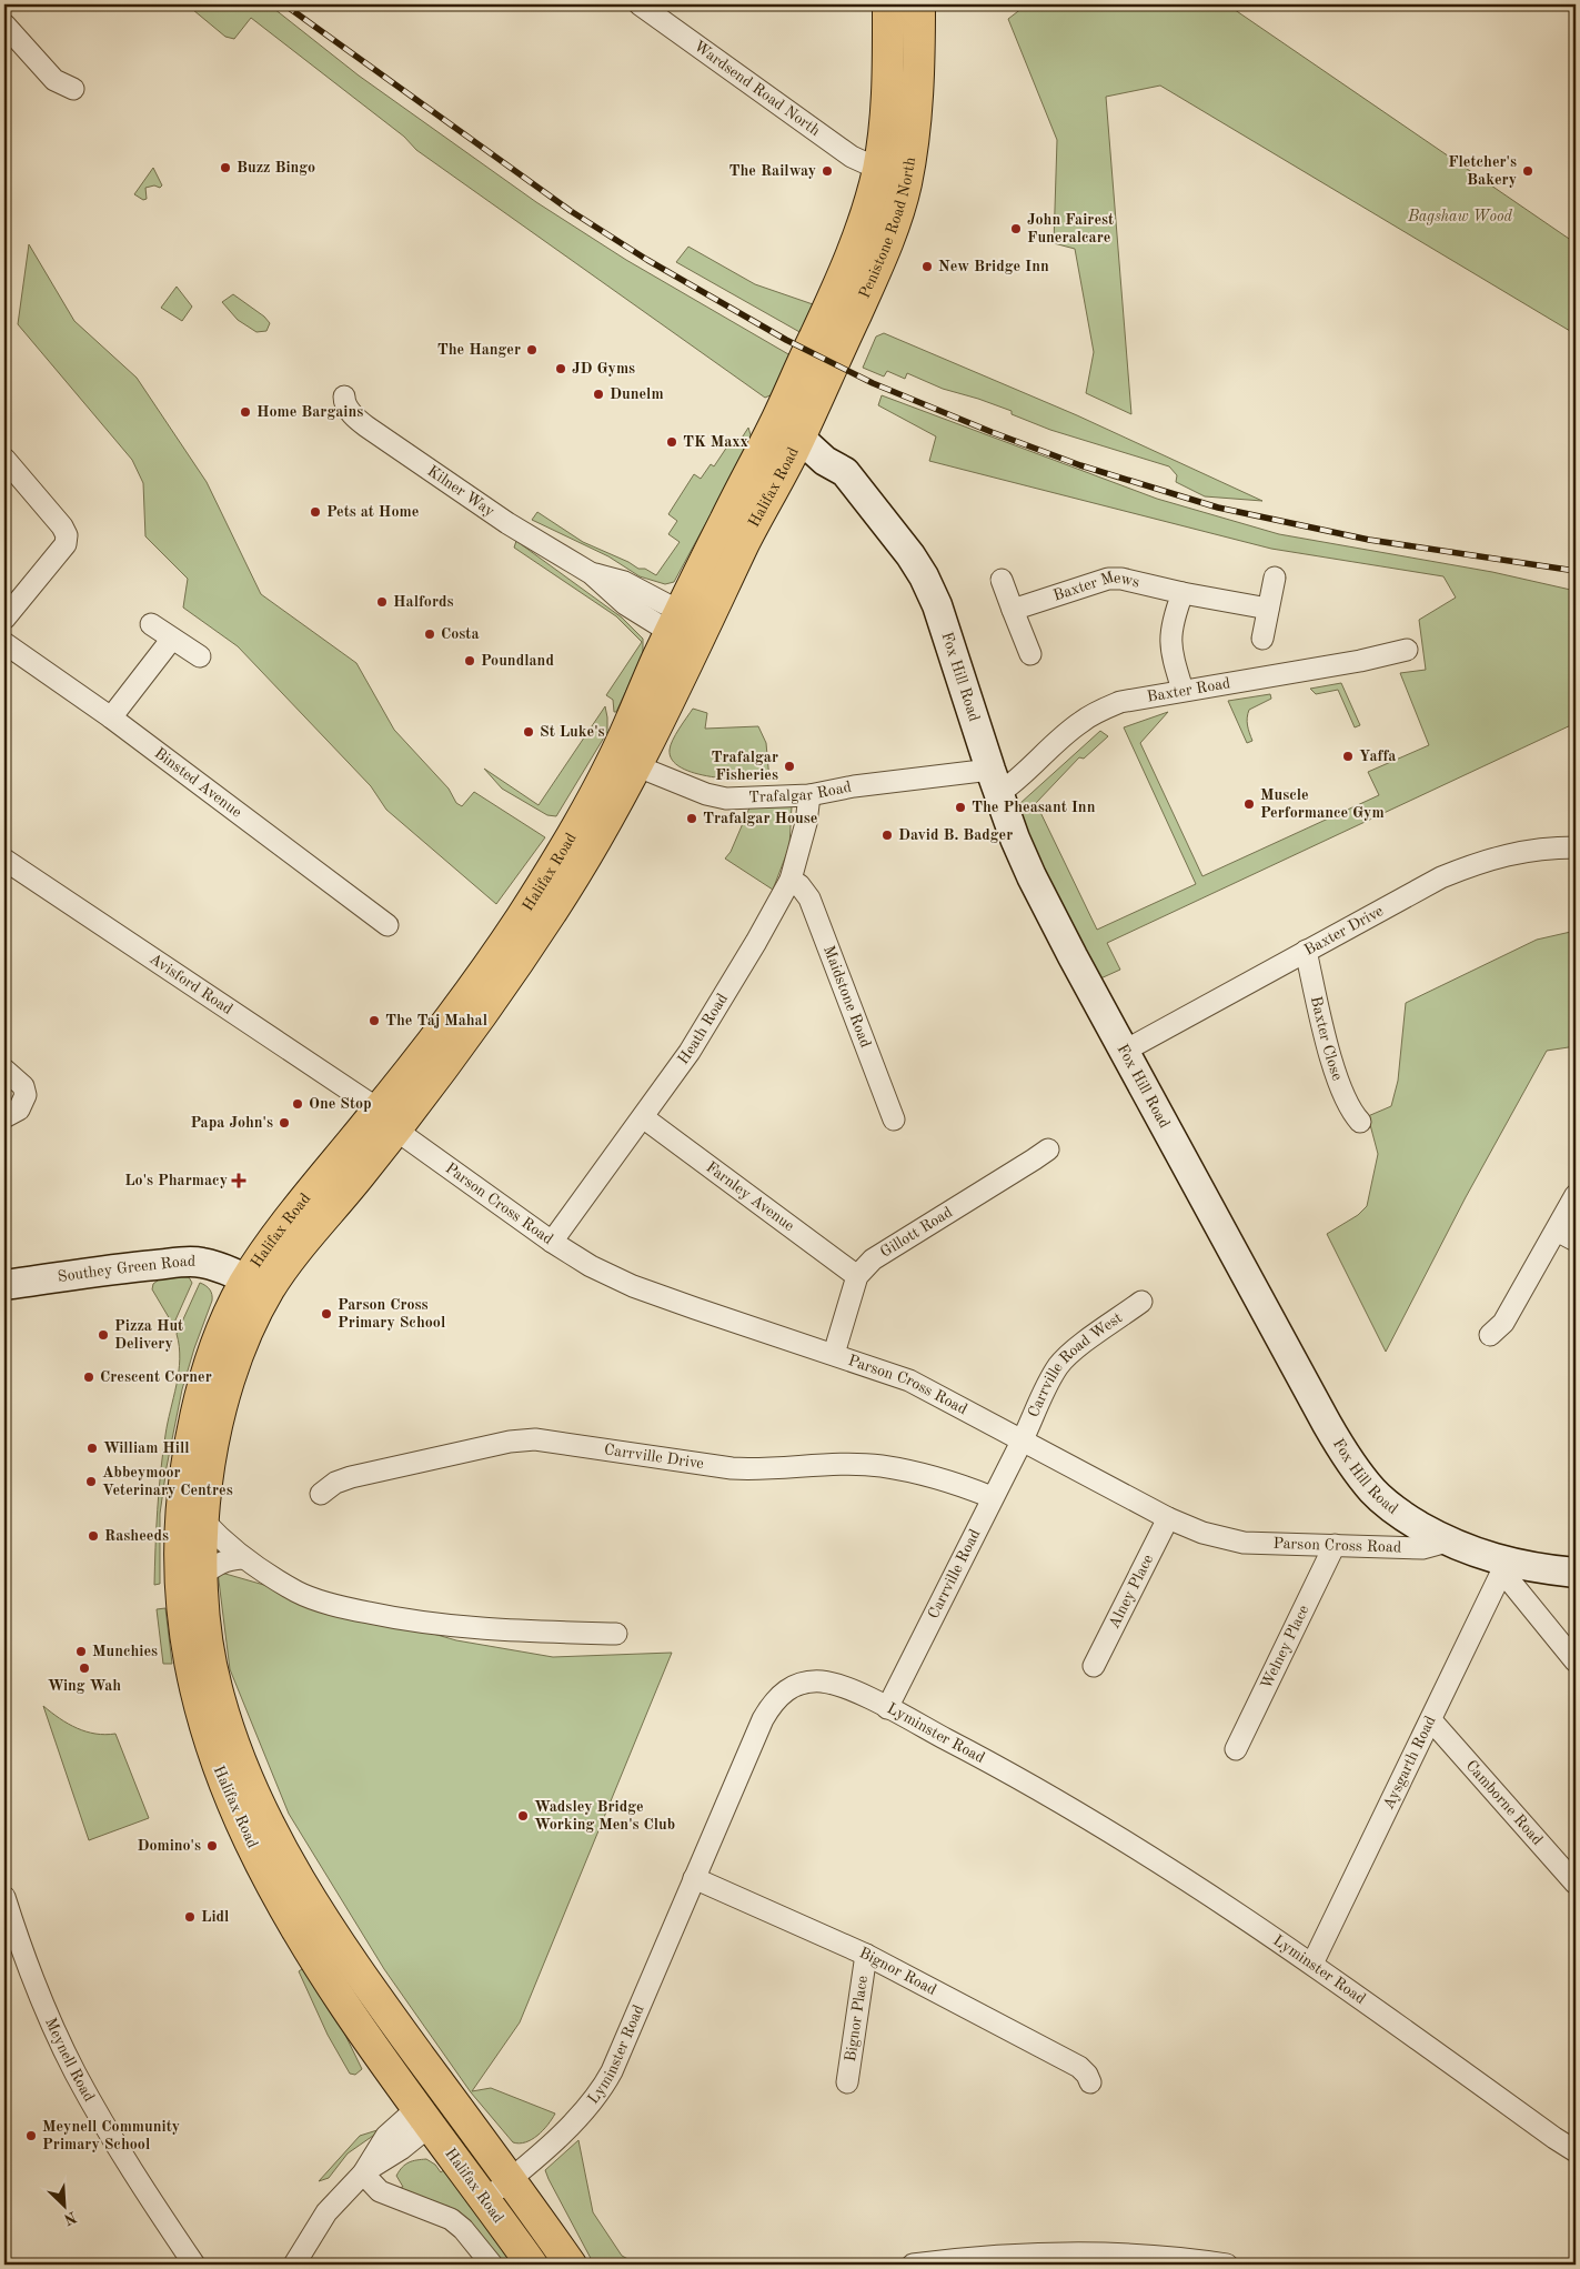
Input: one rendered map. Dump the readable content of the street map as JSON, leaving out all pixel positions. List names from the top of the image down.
{
  "streets": {
    "highway": ["Penistone Road North", "Halifax Road"],
    "street": [
      "Wardsend Road North",
      "Kilner Way",
      "Baxter Mews",
      "Fox Hill Road",
      "Baxter Road",
      "Binsted Avenue",
      "Trafalgar Road",
      "Baxter Drive",
      "Avisford Road",
      "Maidstone Road",
      "Heath Road",
      "Baxter Close",
      "Farnley Avenue",
      "Parson Cross Road",
      "Gillott Road",
      "Southey Green Road",
      "Carrville Road West",
      "Carrville Drive",
      "Carrville Road",
      "Alney Place",
      "Welney Place",
      "Lyminster Road",
      "Aysgarth Road",
      "Camborne Road",
      "Bignor Road",
      "Bignor Place",
      "Meynell Road"
    ]
  },
  "crossings": [
    ["Wardsend Road North", "Penistone Road North"],
    ["Penistone Road North", "Halifax Road"],
    ["Penistone Road North", "Fox Hill Road"],
    ["Halifax Road", "Kilner Way"],
    ["Halifax Road", "Fox Hill Road"],
    ["Halifax Road", "Trafalgar Road"],
    ["Halifax Road", "Avisford Road"],
    ["Halifax Road", "Parson Cross Road"],
    ["Halifax Road", "Southey Green Road"],
    ["Halifax Road", "Lyminster Road"],
    ["Fox Hill Road", "Baxter Road"],
    ["Fox Hill Road", "Trafalgar Road"],
    ["Fox Hill Road", "Baxter Drive"],
    ["Fox Hill Road", "Parson Cross Road"],
    ["Fox Hill Road", "Aysgarth Road"],
    ["Baxter Road", "Trafalgar Road"],
    ["Trafalgar Road", "Heath Road"],
    ["Baxter Drive", "Baxter Close"],
    ["Avisford Road", "Parson Cross Road"],
    ["Maidstone Road", "Heath Road"],
    ["Heath Road", "Farnley Avenue"],
    ["Heath Road", "Parson Cross Road"],
    ["Farnley Avenue", "Gillott Road"],
    ["Parson Cross Road", "Gillott Road"],
    ["Parson Cross Road", "Carrville Road West"],
    ["Parson Cross Road", "Carrville Road"],
    ["Parson Cross Road", "Alney Place"],
    ["Parson Cross Road", "Welney Place"],
    ["Carrville Road West", "Carrville Road"],
    ["Carrville Drive", "Carrville Road"],
    ["Carrville Road", "Lyminster Road"],
    ["Lyminster Road", "Aysgarth Road"],
    ["Lyminster Road", "Bignor Road"],
    ["Aysgarth Road", "Camborne Road"],
    ["Bignor Road", "Bignor Place"]
  ],
  "parks": ["Bagshaw Wood"],
  "places": {
    "other": [
      "Buzz Bingo",
      "The Railway",
      "Fletcher's Bakery",
      "John Fairest Funeralcare",
      "New Bridge Inn",
      "The Hanger",
      "JD Gyms",
      "Dunelm",
      "Home Bargains",
      "TK Maxx",
      "Pets at Home",
      "Halfords",
      "Costa",
      "Poundland",
      "St Luke's",
      "Yaffa",
      "Trafalgar Fisheries",
      "Muscle Performance Gym",
      "The Pheasant Inn",
      "Trafalgar House",
      "David B. Badger",
      "The Taj Mahal",
      "One Stop",
      "Papa John's",
      "Parson Cross Primary School",
      "Pizza Hut Delivery",
      "Crescent Corner",
      "William Hill",
      "Abbeymoor Veterinary Centres",
      "Rasheeds",
      "Munchies",
      "Wing Wah",
      "Wadsley Bridge Working Men's Club",
      "Domino's",
      "Lidl",
      "Meynell Community Primary School"
    ],
    "health": ["Lo's Pharmacy"]
  },
  "north": "bottom right"
}
